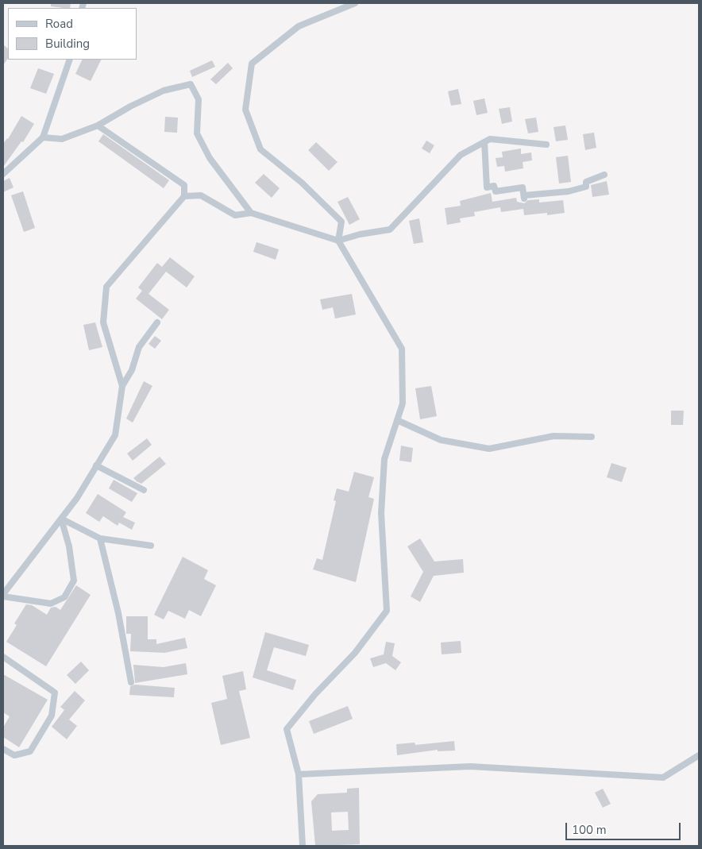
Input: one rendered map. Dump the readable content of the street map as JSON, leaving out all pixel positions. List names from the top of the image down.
{
  "legend": ["Road", "Building"],
  "scale_bar": "100 m"
}
